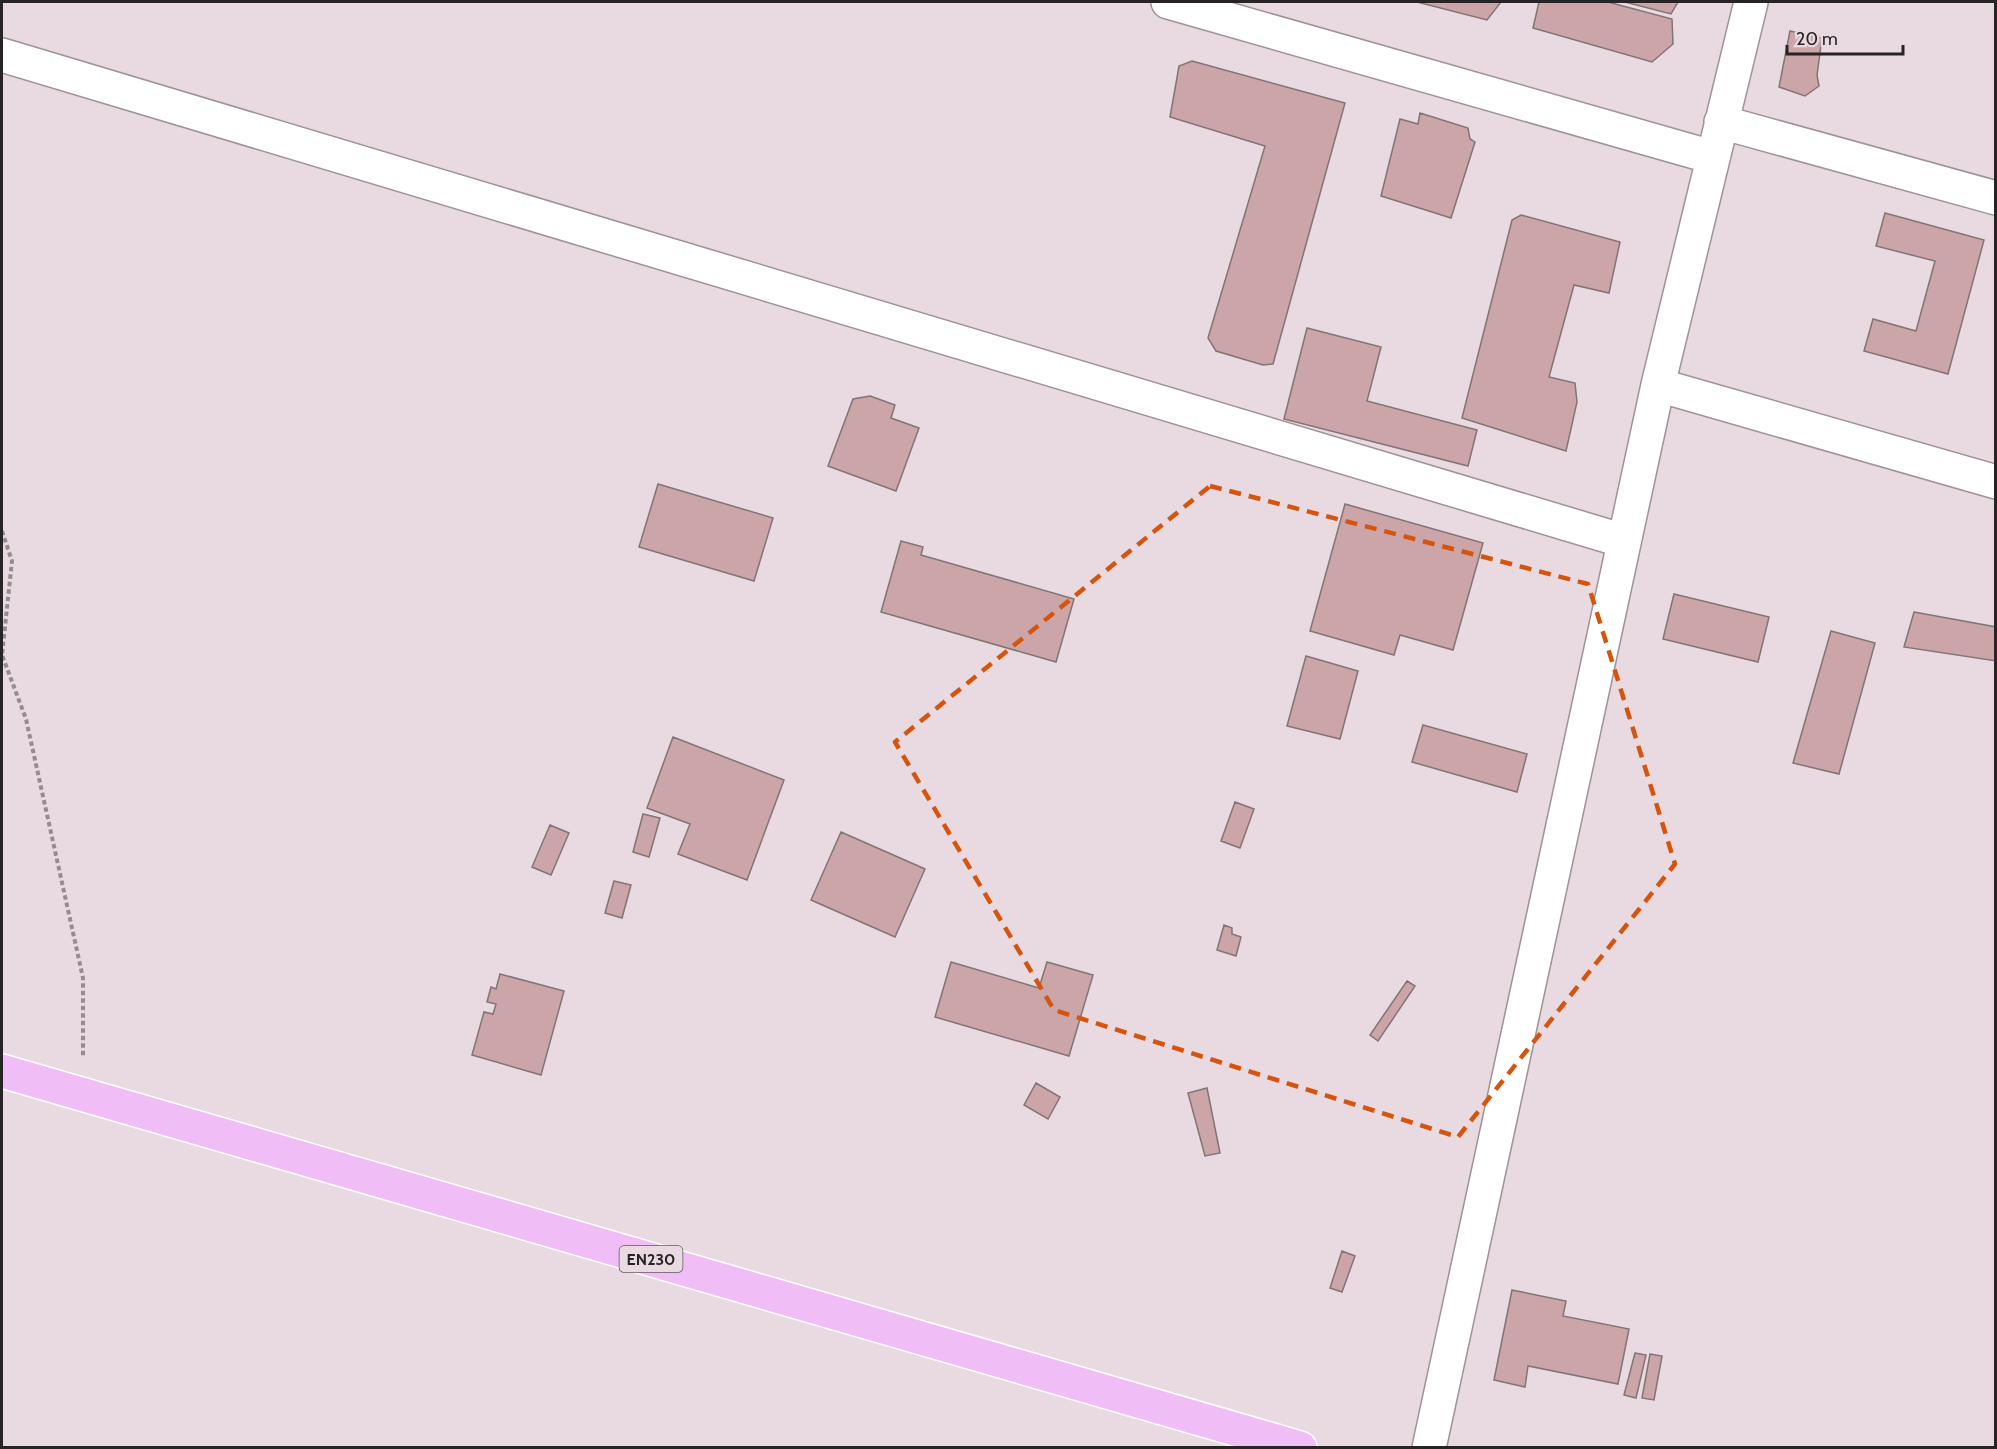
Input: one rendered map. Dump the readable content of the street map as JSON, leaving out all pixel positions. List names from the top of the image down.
{
  "streets": {
    "main road": ["EN230"]
  },
  "scale_bar": "20 m"
}
